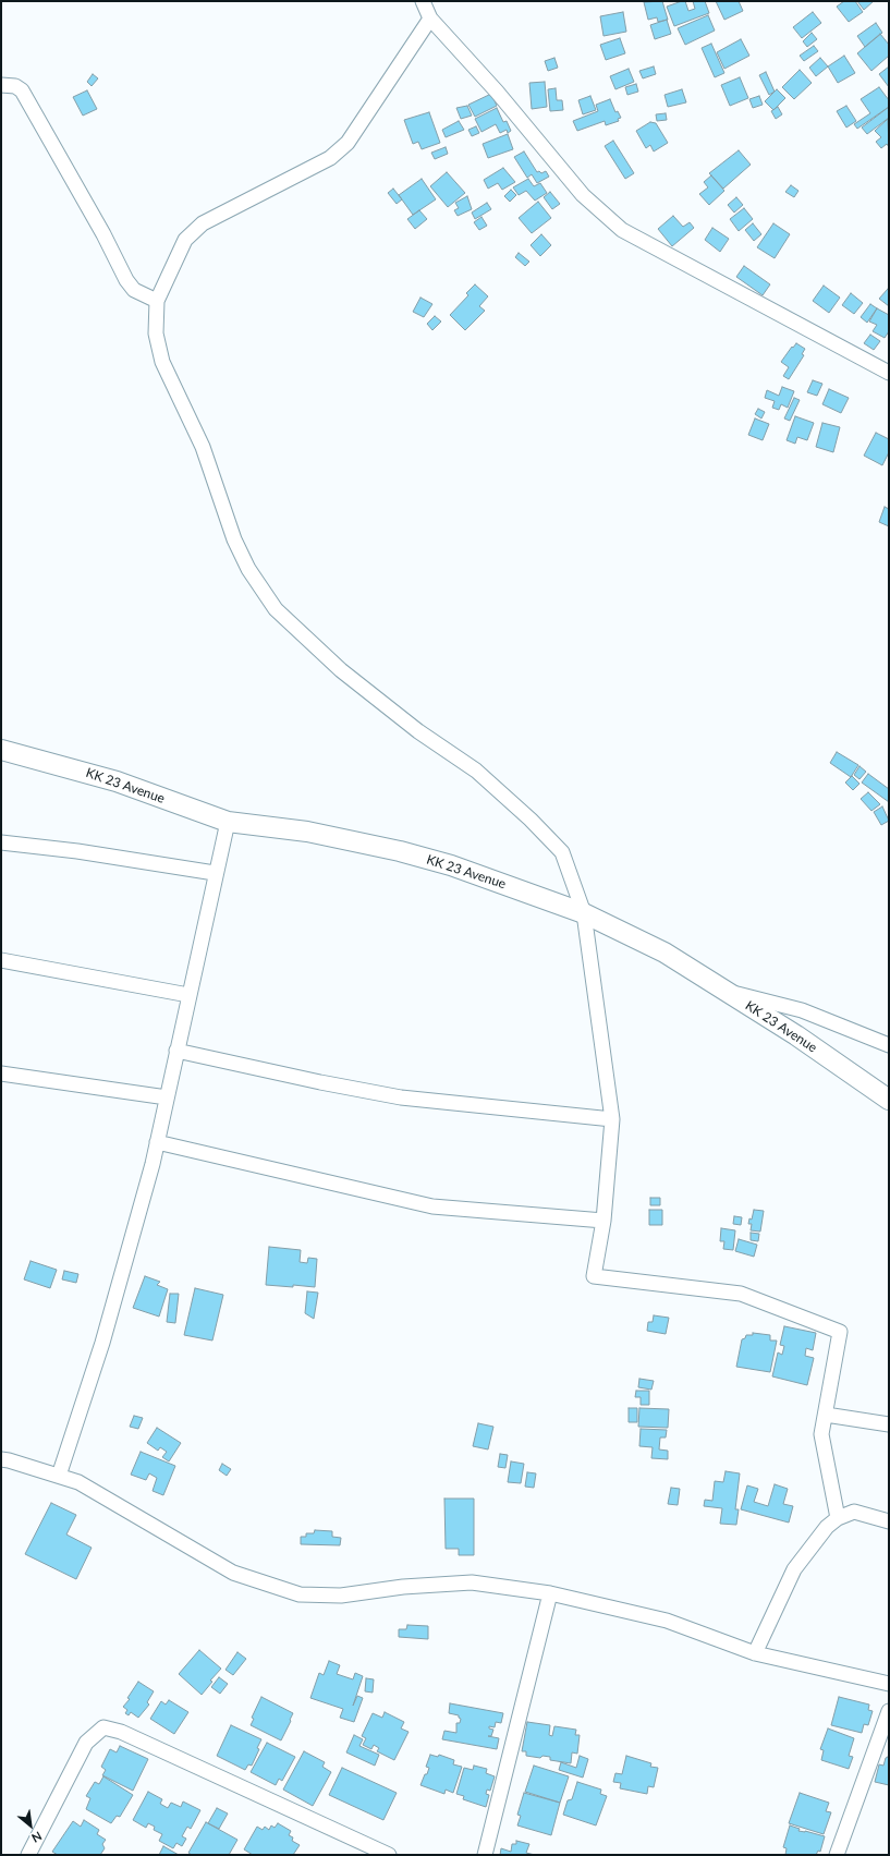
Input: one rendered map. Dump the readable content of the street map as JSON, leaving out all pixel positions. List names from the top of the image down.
{
  "streets": {
    "main road": ["KK 23 Avenue"]
  },
  "north": "bottom right"
}
